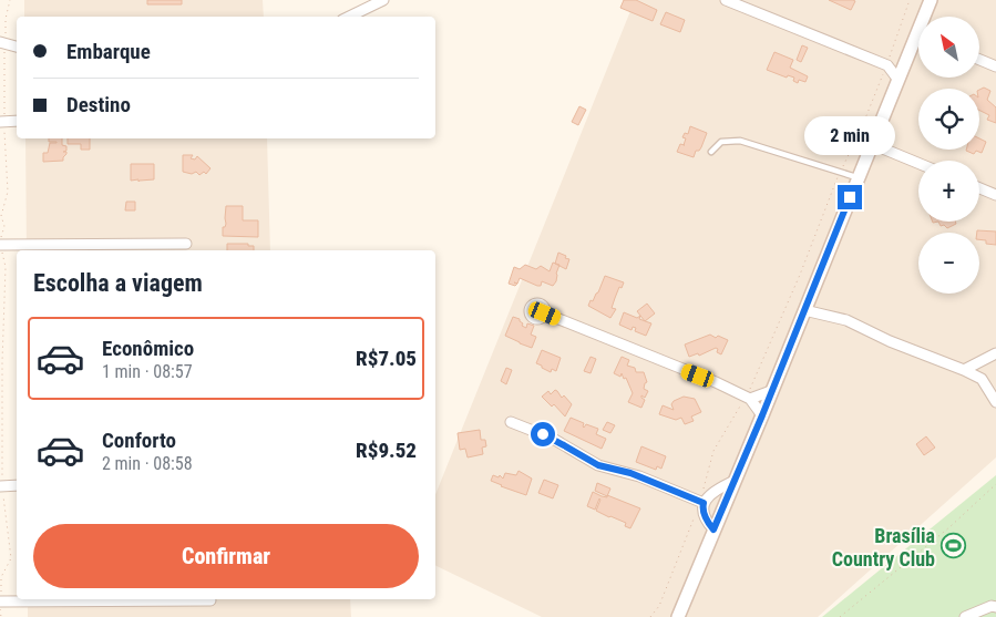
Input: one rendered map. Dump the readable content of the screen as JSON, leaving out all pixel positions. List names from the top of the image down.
{
  "places": {
    "sports": ["Brasília Country Club"]
  },
  "north": "top left",
  "page": {
    "map_buttons": ["+", "−"],
    "banner": ["Embarque", "Destino"],
    "bubble": "2 min",
    "heading": "Escolha a viagem",
    "list": [
      {
        "name": "Econômico",
        "note": "1 min · 08:57",
        "value": "R$7.05"
      },
      {
        "name": "Conforto",
        "note": "2 min · 08:58",
        "value": "R$9.52"
      }
    ],
    "buttons": "Confirmar"
  }
}
